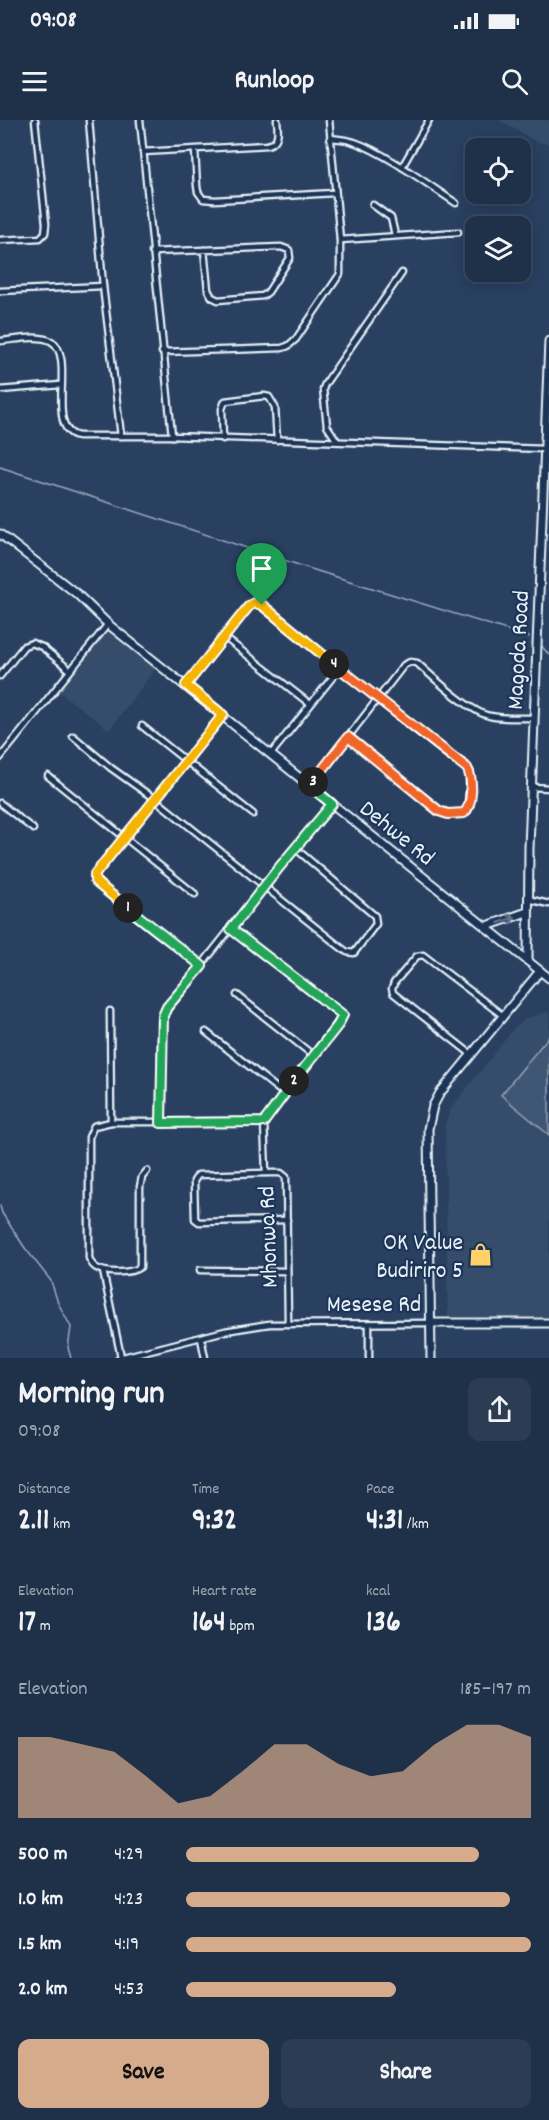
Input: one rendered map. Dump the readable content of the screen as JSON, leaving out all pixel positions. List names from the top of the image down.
{
  "streets": {
    "street": [
      "Magoda Road",
      "Dehwe Rd",
      "Mhonwa Rd",
      "Mesese Rd"
    ]
  },
  "crossings": [
    ["Magoda Road", "Dehwe Rd"],
    ["Mhonwa Rd", "Mesese Rd"]
  ],
  "places": {
    "shop": ["OK Value Budiriro 5"]
  },
  "page": {
    "status": "09:08",
    "header": "Runloop",
    "pins": [
      "4",
      "3",
      "1",
      "2"
    ],
    "heading": ["Morning run", "09:08"],
    "stats": [
      ["Distance", "2.11 km"],
      ["Time", "9:32"],
      ["Pace", "4:31 /km"],
      ["Elevation", "17 m"],
      ["Heart rate", "164 bpm"],
      ["kcal", "136"]
    ],
    "chart": ["Elevation", "185–197 m"],
    "list": [
      {
        "name": "500 m",
        "note": "4:29"
      },
      {
        "name": "1.0 km",
        "note": "4:23"
      },
      {
        "name": "1.5 km",
        "note": "4:19"
      },
      {
        "name": "2.0 km",
        "note": "4:53"
      }
    ],
    "buttons": ["Save", "Share"]
  }
}
